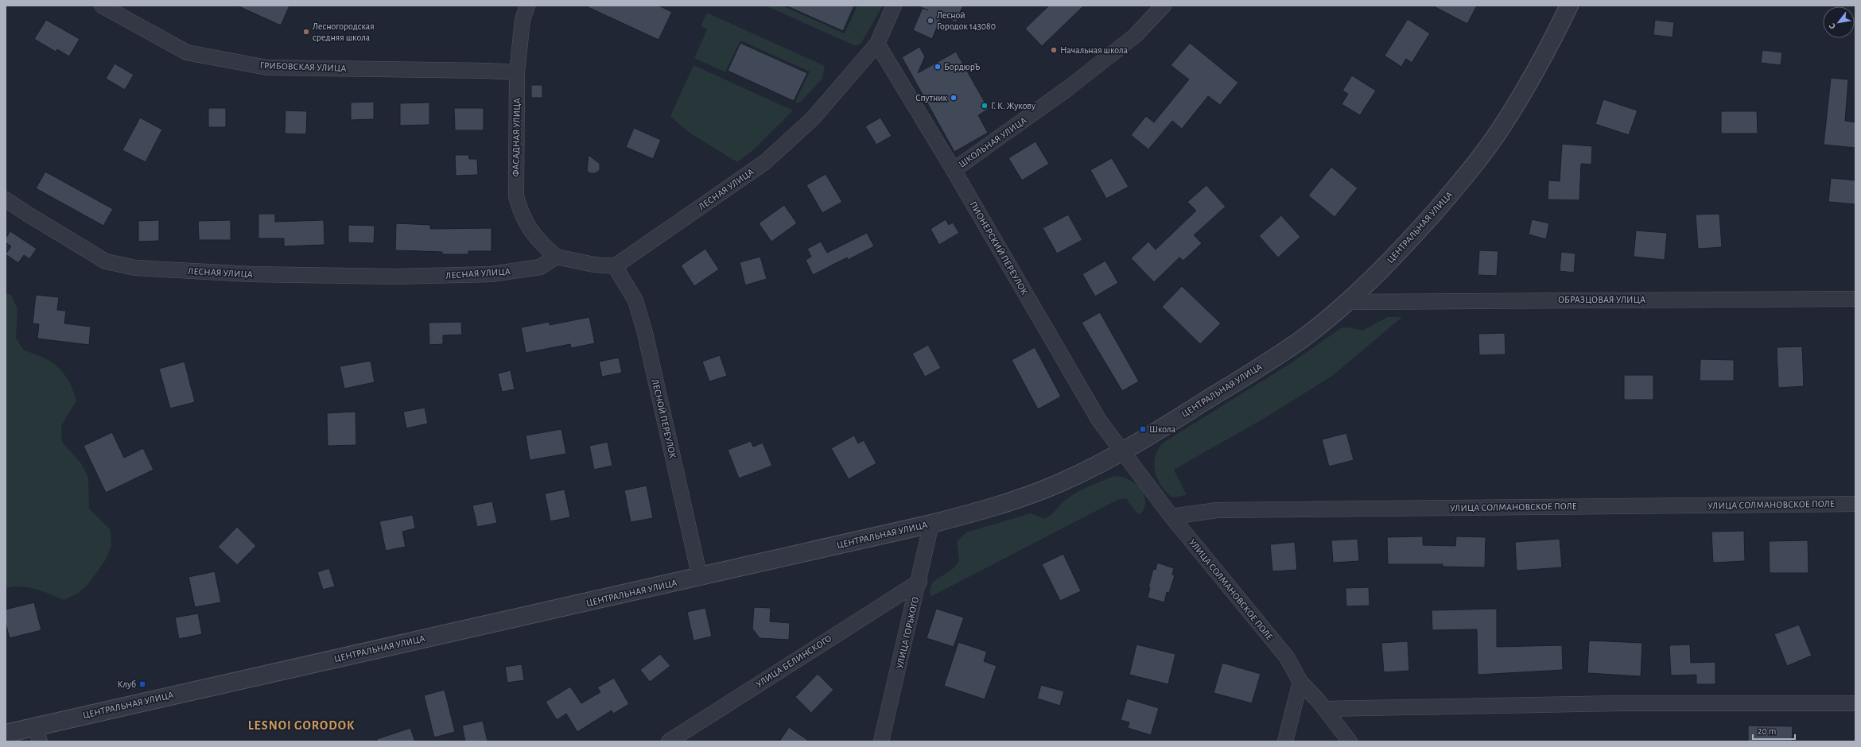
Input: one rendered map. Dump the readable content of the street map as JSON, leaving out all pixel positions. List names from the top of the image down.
{
  "streets": {
    "street": [
      "ГРИБОВСКАЯ УЛИЦА",
      "ФАСАДНАЯ УЛИЦА",
      "ШКОЛЬНАЯ УЛИЦА",
      "ЛЕСНАЯ УЛИЦА",
      "ЦЕНТРАЛЬНАЯ УЛИЦА",
      "ПИОНЕРСКИЙ ПЕРЕУЛОК",
      "ОБРАЗЦОВАЯ УЛИЦА",
      "ЛЕСНОЙ ПЕРЕУЛОК",
      "УЛИЦА СОЛМАНОВСКОЕ ПОЛЕ",
      "УЛИЦА ГОРЬКОГО",
      "УЛИЦА БЕЛИНСКОГО"
    ]
  },
  "crossings": [
    ["ГРИБОВСКАЯ УЛИЦА", "ФАСАДНАЯ УЛИЦА"],
    ["ФАСАДНАЯ УЛИЦА", "ЛЕСНАЯ УЛИЦА"],
    ["ШКОЛЬНАЯ УЛИЦА", "ПИОНЕРСКИЙ ПЕРЕУЛОК"],
    ["ЛЕСНАЯ УЛИЦА", "ПИОНЕРСКИЙ ПЕРЕУЛОК"],
    ["ЛЕСНАЯ УЛИЦА", "ЛЕСНОЙ ПЕРЕУЛОК"],
    ["ЦЕНТРАЛЬНАЯ УЛИЦА", "ПИОНЕРСКИЙ ПЕРЕУЛОК"],
    ["ЦЕНТРАЛЬНАЯ УЛИЦА", "ОБРАЗЦОВАЯ УЛИЦА"],
    ["ЦЕНТРАЛЬНАЯ УЛИЦА", "ЛЕСНОЙ ПЕРЕУЛОК"],
    ["ЦЕНТРАЛЬНАЯ УЛИЦА", "УЛИЦА СОЛМАНОВСКОЕ ПОЛЕ"],
    ["ЦЕНТРАЛЬНАЯ УЛИЦА", "УЛИЦА ГОРЬКОГО"],
    ["ПИОНЕРСКИЙ ПЕРЕУЛОК", "УЛИЦА СОЛМАНОВСКОЕ ПОЛЕ"],
    ["УЛИЦА ГОРЬКОГО", "УЛИЦА БЕЛИНСКОГО"]
  ],
  "districts": ["LESNOI GORODOK"],
  "places": {
    "other": [
      "Лесной Городок 143080",
      "Лесногородская средняя школа",
      "Начальная школа",
      "БордюрЪ",
      "Спутник",
      "Г. К. Жукову"
    ],
    "transit": ["Школа", "Клуб"]
  },
  "scale_bar": "20 m",
  "north": "bottom left"
}
